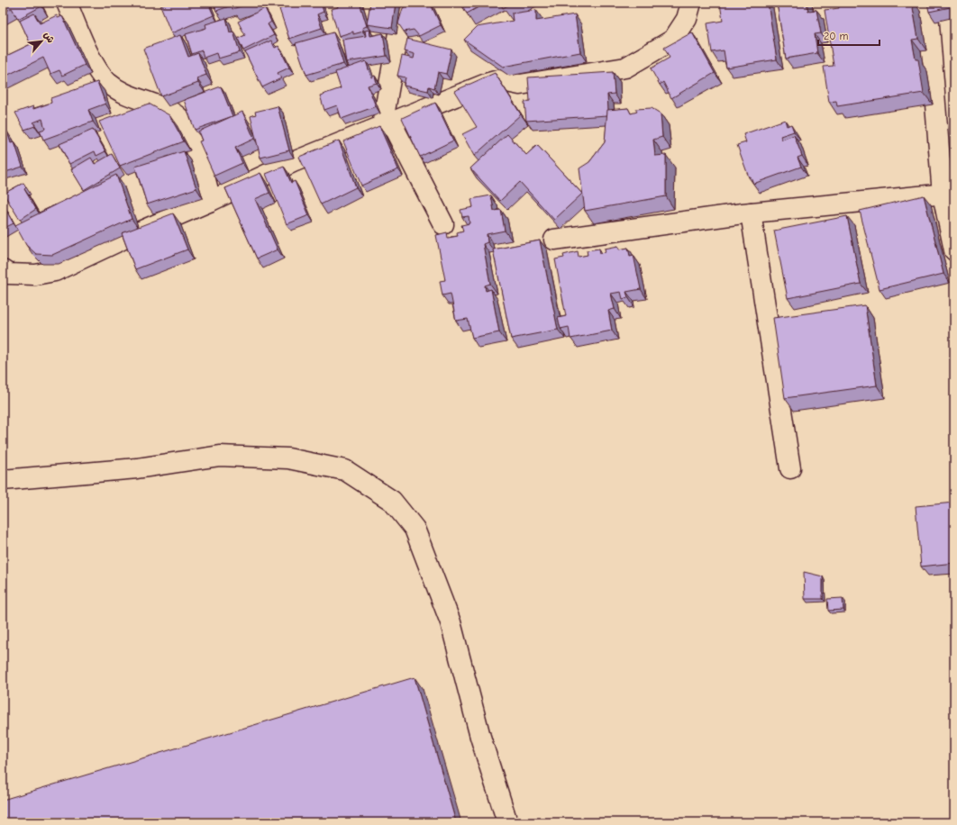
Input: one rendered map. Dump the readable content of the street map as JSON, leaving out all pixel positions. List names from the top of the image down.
{
  "scale_bar": "20 m",
  "north": "top right"
}
